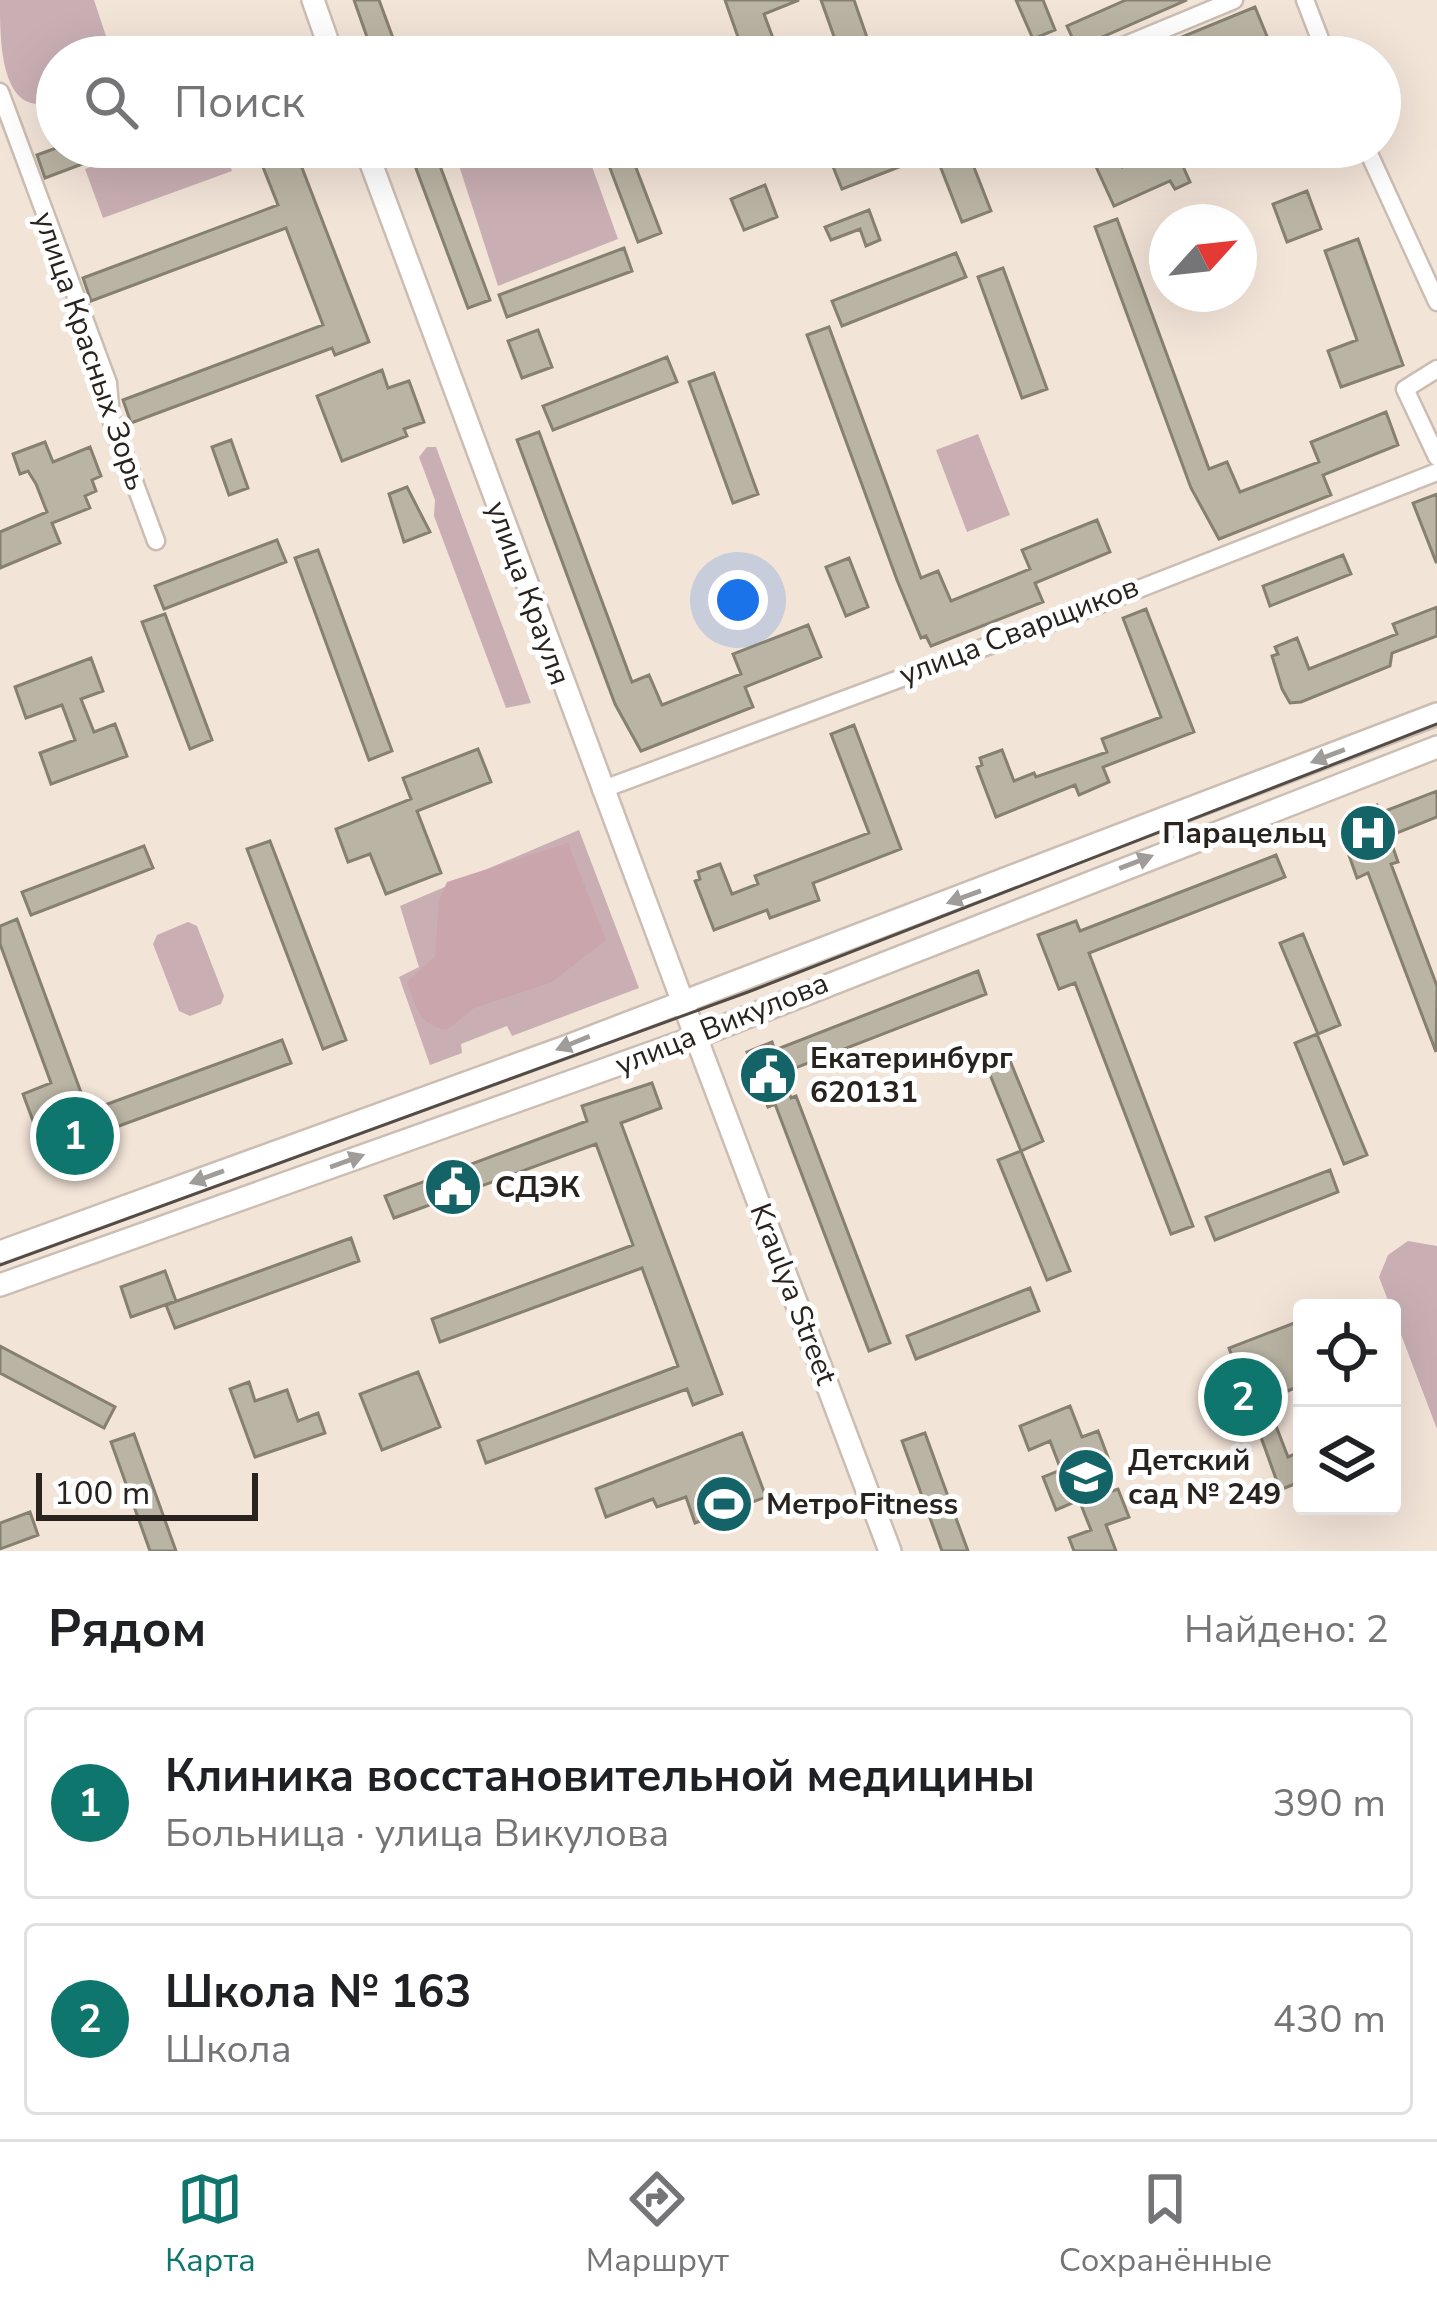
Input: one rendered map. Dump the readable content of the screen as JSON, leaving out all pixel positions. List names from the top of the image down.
{
  "streets": {
    "street": [
      "улица Красных Зорь",
      "улица Крауля",
      "улица Сварщиков",
      "улица Викулова",
      "Kraulya Street"
    ]
  },
  "crossings": [
    ["улица Крауля", "улица Сварщиков"],
    ["улица Крауля", "улица Викулова"],
    ["улица Крауля", "Kraulya Street"],
    ["улица Викулова", "Kraulya Street"]
  ],
  "places": {
    "hospital": ["Парацельц"],
    "public building": ["Екатеринбург 620131", "СДЭК"],
    "school or university": ["Детский сад № 249"],
    "sports": ["МетроFitness"]
  },
  "scale_bar": "100 m",
  "north": "top right",
  "page": {
    "search": "Поиск",
    "pins": ["1", "2"],
    "scale": "100 m",
    "heading": ["Рядом", "Найдено: 2"],
    "list": [
      {
        "mark": "1",
        "name": "Клиника восстановительной медицины",
        "note": "Больница · улица Викулова",
        "value": "390 m"
      },
      {
        "mark": "2",
        "name": "Школа № 163",
        "note": "Школа",
        "value": "430 m"
      }
    ],
    "nav": ["Карта", "Маршрут", "Сохранённые"]
  }
}
